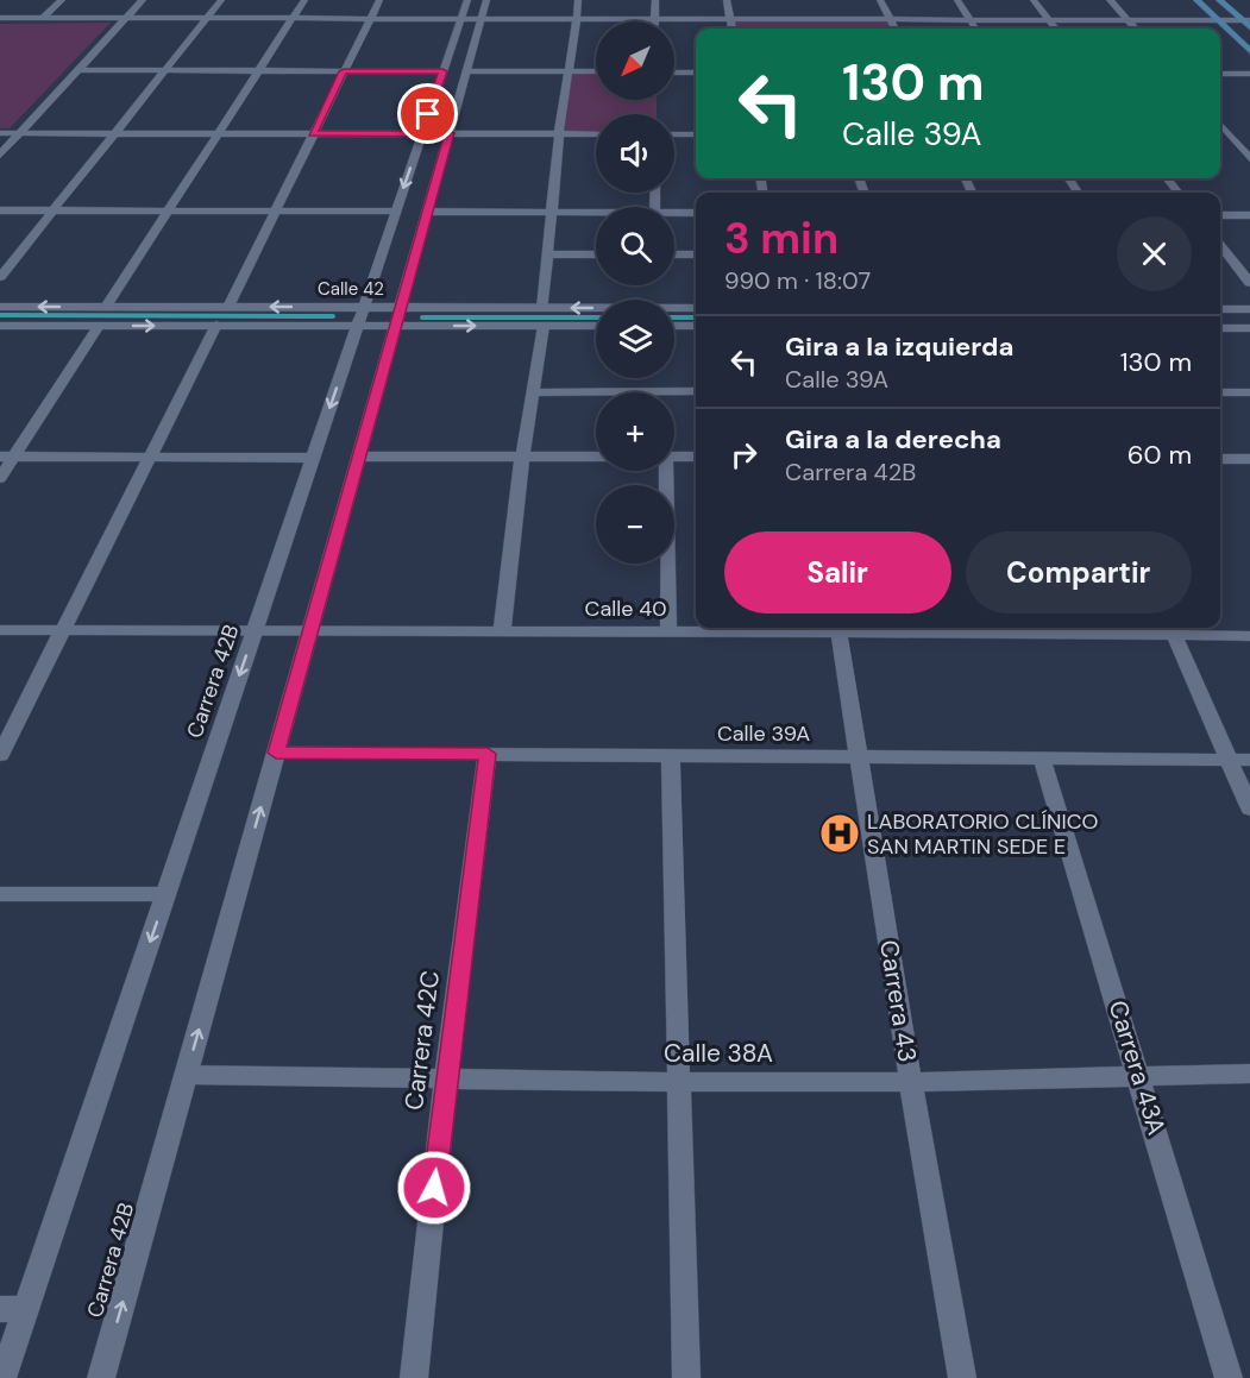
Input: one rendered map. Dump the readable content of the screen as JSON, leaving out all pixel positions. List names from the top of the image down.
{
  "streets": {
    "street": [
      "Calle 42",
      "Calle 40",
      "Carrera 42B",
      "Calle 39A",
      "Carrera 43",
      "Carrera 42C",
      "Calle 38A",
      "Carrera 43A"
    ]
  },
  "crossings": [
    ["Calle 42", "Carrera 42B"],
    ["Calle 40", "Carrera 42B"],
    ["Calle 40", "Carrera 43"],
    ["Carrera 42B", "Calle 39A"],
    ["Carrera 42B", "Calle 38A"],
    ["Calle 39A", "Carrera 43"],
    ["Calle 39A", "Carrera 42C"],
    ["Calle 39A", "Carrera 43A"],
    ["Carrera 43", "Calle 38A"],
    ["Carrera 42C", "Calle 38A"],
    ["Calle 38A", "Carrera 43A"]
  ],
  "places": {
    "hospital": ["LABORATORIO CLÍNICO SAN MARTIN SEDE E"]
  },
  "north": "bottom left",
  "page": {
    "map_buttons": ["+", "−"],
    "turn": ["130 m", "Calle 39A"],
    "heading": ["3 min", "990 m · 18:07"],
    "list": [
      {
        "name": "Gira a la izquierda",
        "note": "Calle 39A",
        "value": "130 m"
      },
      {
        "name": "Gira a la derecha",
        "note": "Carrera 42B",
        "value": "60 m"
      }
    ],
    "buttons": ["Salir", "Compartir"]
  }
}
